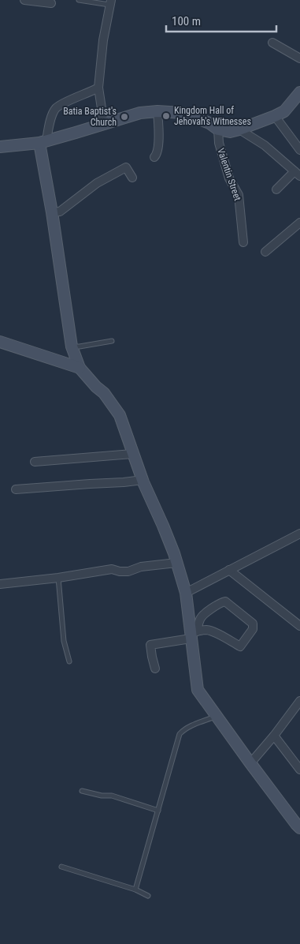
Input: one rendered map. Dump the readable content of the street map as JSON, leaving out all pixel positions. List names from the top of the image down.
{
  "streets": {
    "street": ["Valentin Street"]
  },
  "places": ["Kingdom Hall of Jehovah's Witnesses", "Batia Baptist's Church"],
  "scale_bar": "100 m"
}
